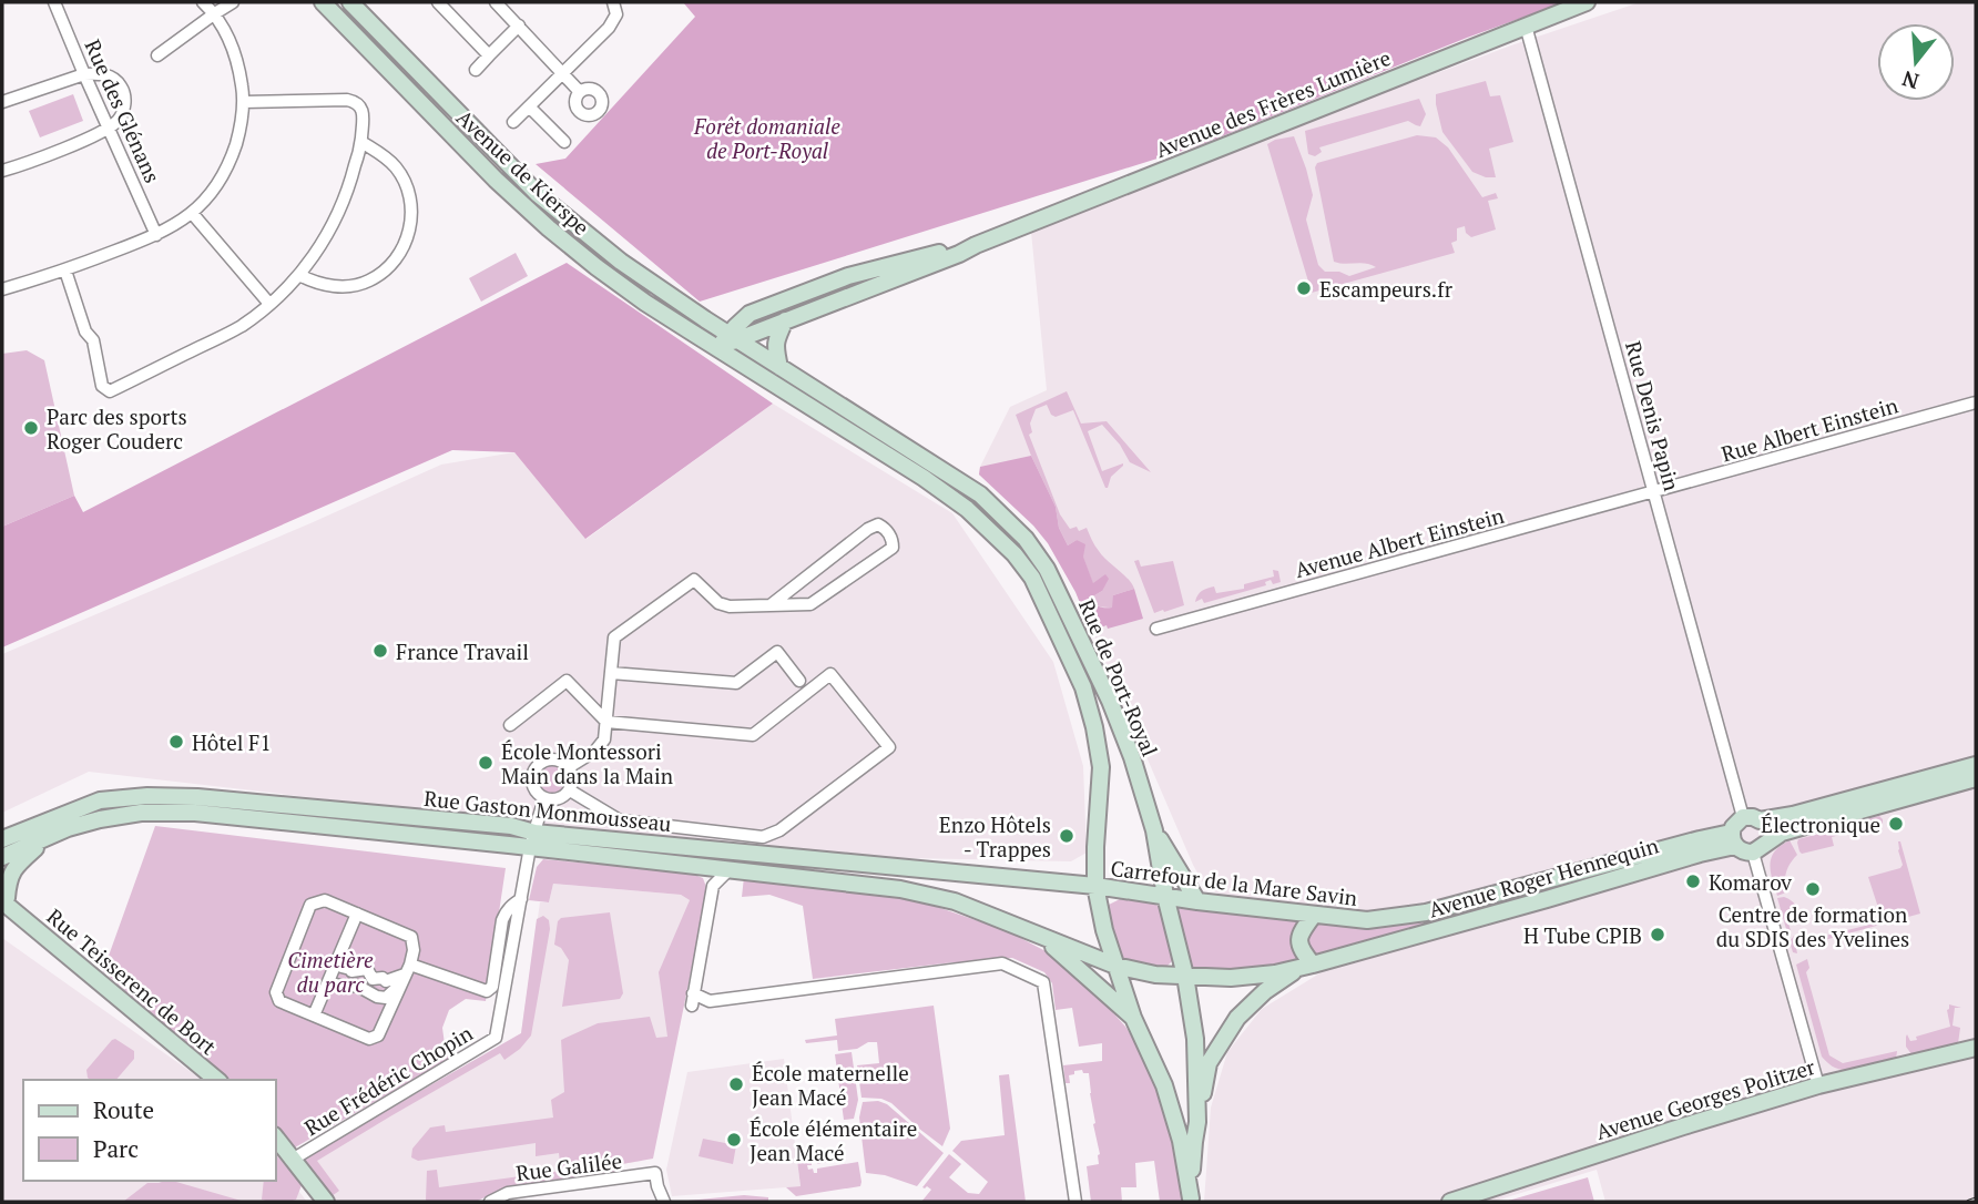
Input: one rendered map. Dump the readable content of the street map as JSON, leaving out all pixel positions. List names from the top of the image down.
{
  "streets": {
    "main road": [
      "Avenue des Frères Lumière",
      "Avenue de Kierspe",
      "Rue de Port-Royal",
      "Rue Gaston Monmousseau",
      "Avenue Roger Hennequin",
      "Carrefour de la Mare Savin",
      "Rue Teisserenc de Bort",
      "Avenue Georges Politzer"
    ],
    "street": [
      "Rue des Glénans",
      "Rue Denis Papin",
      "Rue Albert Einstein",
      "Avenue Albert Einstein",
      "Rue Frédéric Chopin",
      "Rue Galilée"
    ]
  },
  "crossings": [
    ["Avenue des Frères Lumière", "Avenue de Kierspe"],
    ["Avenue des Frères Lumière", "Rue Denis Papin"],
    ["Avenue des Frères Lumière", "Rue de Port-Royal"],
    ["Avenue de Kierspe", "Rue de Port-Royal"],
    ["Rue Denis Papin", "Rue Albert Einstein"],
    ["Rue Denis Papin", "Avenue Albert Einstein"],
    ["Rue Denis Papin", "Avenue Roger Hennequin"],
    ["Rue Albert Einstein", "Avenue Albert Einstein"],
    ["Rue de Port-Royal", "Rue Gaston Monmousseau"],
    ["Rue de Port-Royal", "Carrefour de la Mare Savin"],
    ["Rue Gaston Monmousseau", "Carrefour de la Mare Savin"],
    ["Rue Gaston Monmousseau", "Rue Frédéric Chopin"],
    ["Avenue Roger Hennequin", "Carrefour de la Mare Savin"]
  ],
  "parks": ["Forêt domaniale de Port-Royal", "Cimetière du parc"],
  "places": [
    "Escampeurs.fr",
    "Parc des sports Roger Couderc",
    "France Travail",
    "Hôtel F1",
    "École Montessori Main dans la Main",
    "Électronique",
    "Enzo Hôtels - Trappes",
    "Komarov",
    "Centre de formation du SDIS des Yvelines",
    "H Tube CPIB",
    "École maternelle Jean Macé",
    "École élémentaire Jean Macé"
  ],
  "legend": ["Route", "Parc"],
  "north": "bottom"
}
